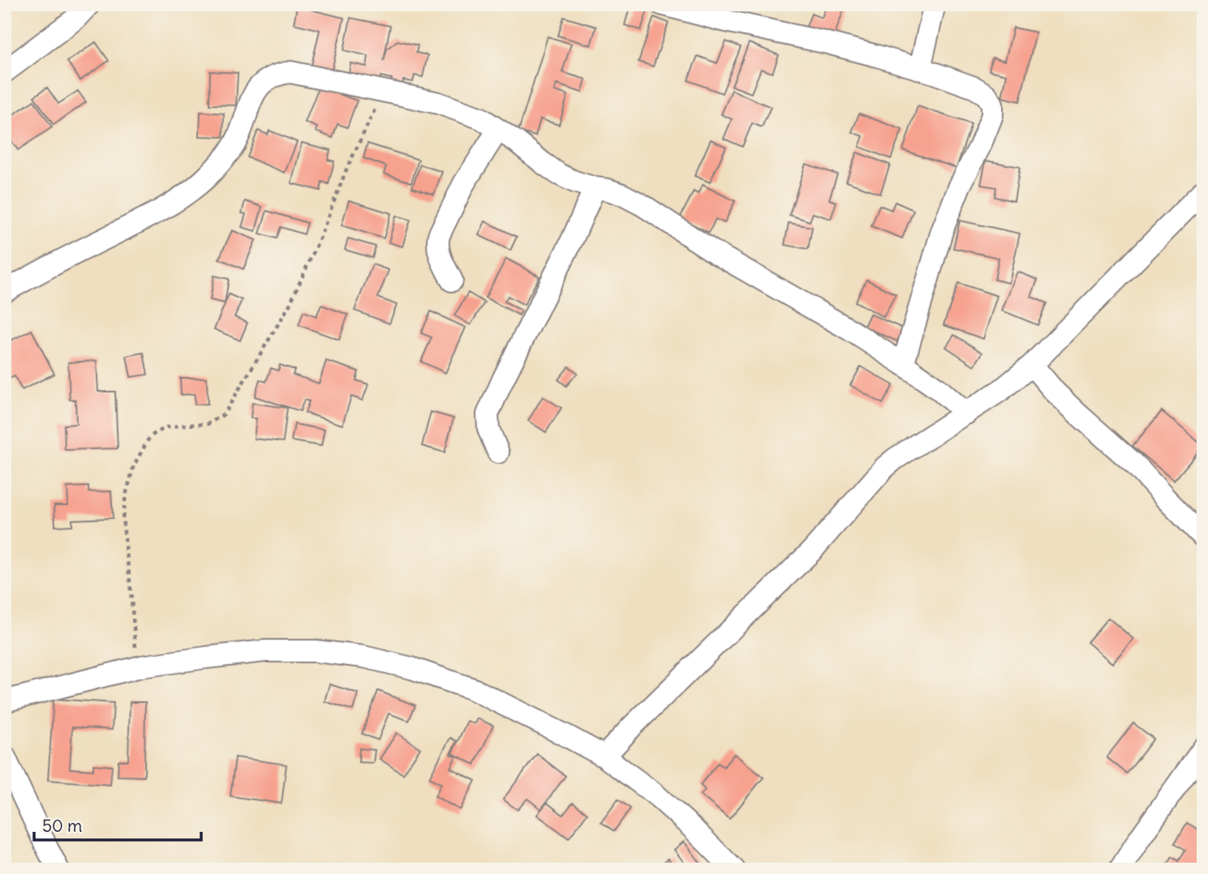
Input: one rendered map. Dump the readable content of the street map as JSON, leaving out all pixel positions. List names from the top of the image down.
{
  "scale_bar": "50 m"
}
